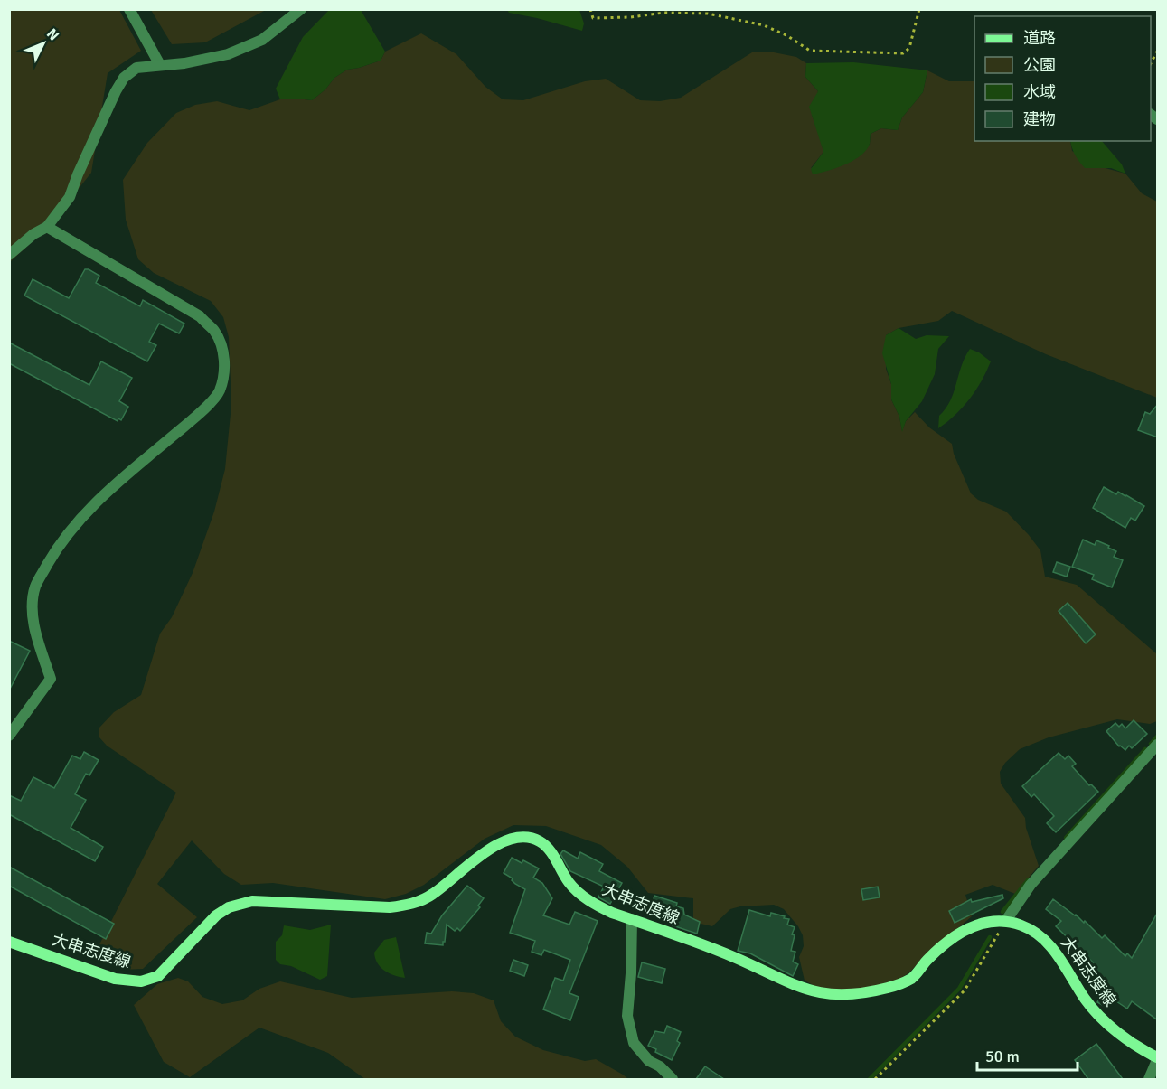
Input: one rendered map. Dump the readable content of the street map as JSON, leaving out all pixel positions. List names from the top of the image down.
{
  "streets": {
    "main road": ["大串志度線"]
  },
  "legend": [
    "道路",
    "公園",
    "水域",
    "建物"
  ],
  "scale_bar": "50 m",
  "north": "top right"
}
